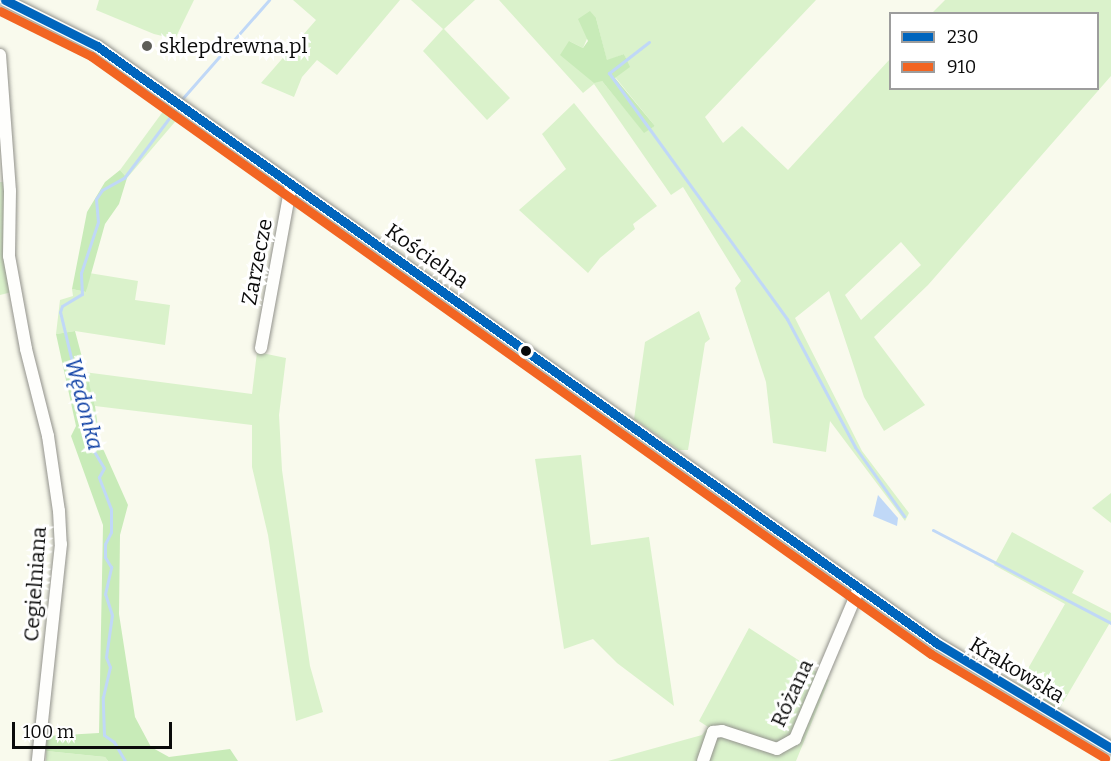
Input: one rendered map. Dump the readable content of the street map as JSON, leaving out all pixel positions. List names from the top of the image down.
{
  "streets": {
    "street": [
      "Kościelna",
      "Zarzecze",
      "Cegielniana",
      "Krakowska",
      "Różana"
    ]
  },
  "crossings": [
    ["Kościelna", "Zarzecze"],
    ["Kościelna", "Krakowska"],
    ["Krakowska", "Różana"]
  ],
  "water": ["Wędonka"],
  "places": ["sklepdrewna.pl"],
  "lines": ["transit line 230", "transit line 910"],
  "legend": ["230", "910"],
  "scale_bar": "100 m"
}
